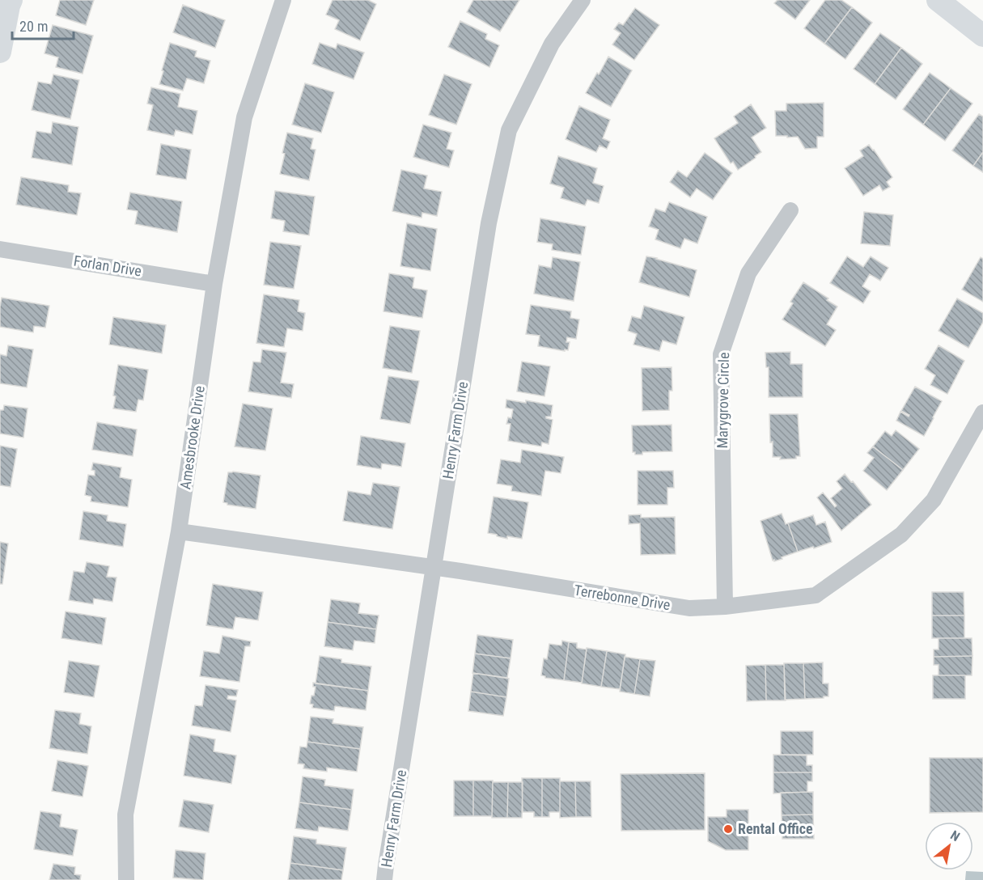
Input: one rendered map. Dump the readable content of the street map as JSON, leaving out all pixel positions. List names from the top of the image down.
{
  "streets": {
    "street": [
      "Forlan Drive",
      "Marygrove Circle",
      "Henry Farm Drive",
      "Amesbrooke Drive",
      "Terrebonne Drive"
    ]
  },
  "crossings": [
    ["Forlan Drive", "Amesbrooke Drive"],
    ["Marygrove Circle", "Terrebonne Drive"],
    ["Henry Farm Drive", "Terrebonne Drive"],
    ["Amesbrooke Drive", "Terrebonne Drive"]
  ],
  "places": ["Rental Office"],
  "scale_bar": "20 m",
  "north": "top right"
}
